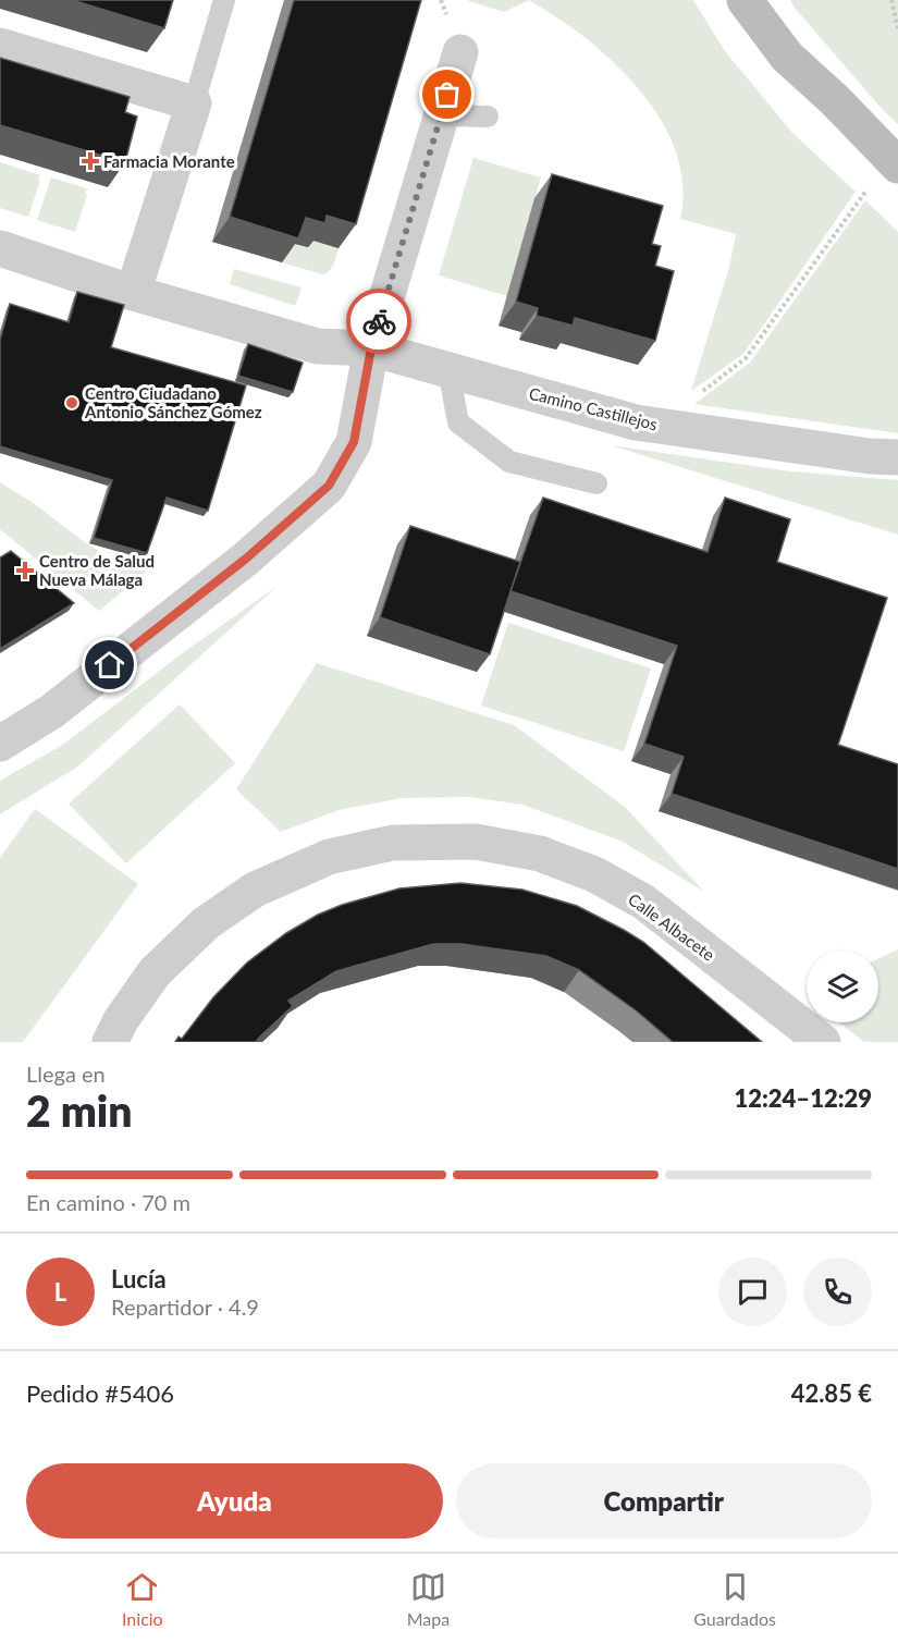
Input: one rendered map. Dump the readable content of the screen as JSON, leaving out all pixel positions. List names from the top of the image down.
{
  "streets": {
    "street": ["Camino Castillejos", "Calle Albacete"]
  },
  "places": {
    "health": ["Farmacia Morante", "Centro de Salud Nueva Málaga"],
    "other": ["Centro Ciudadano Antonio Sánchez Gómez"]
  },
  "page": {
    "heading": ["2 min", "Llega en", "12:24–12:29"],
    "panel": [
      "Lucía",
      "Repartidor · 4.9",
      "Pedido #5406",
      "42.85 €"
    ],
    "bar": "En camino · 70 m",
    "round": "L",
    "buttons": ["Ayuda", "Compartir"],
    "tabs": ["Inicio", "Mapa", "Guardados"]
  }
}
